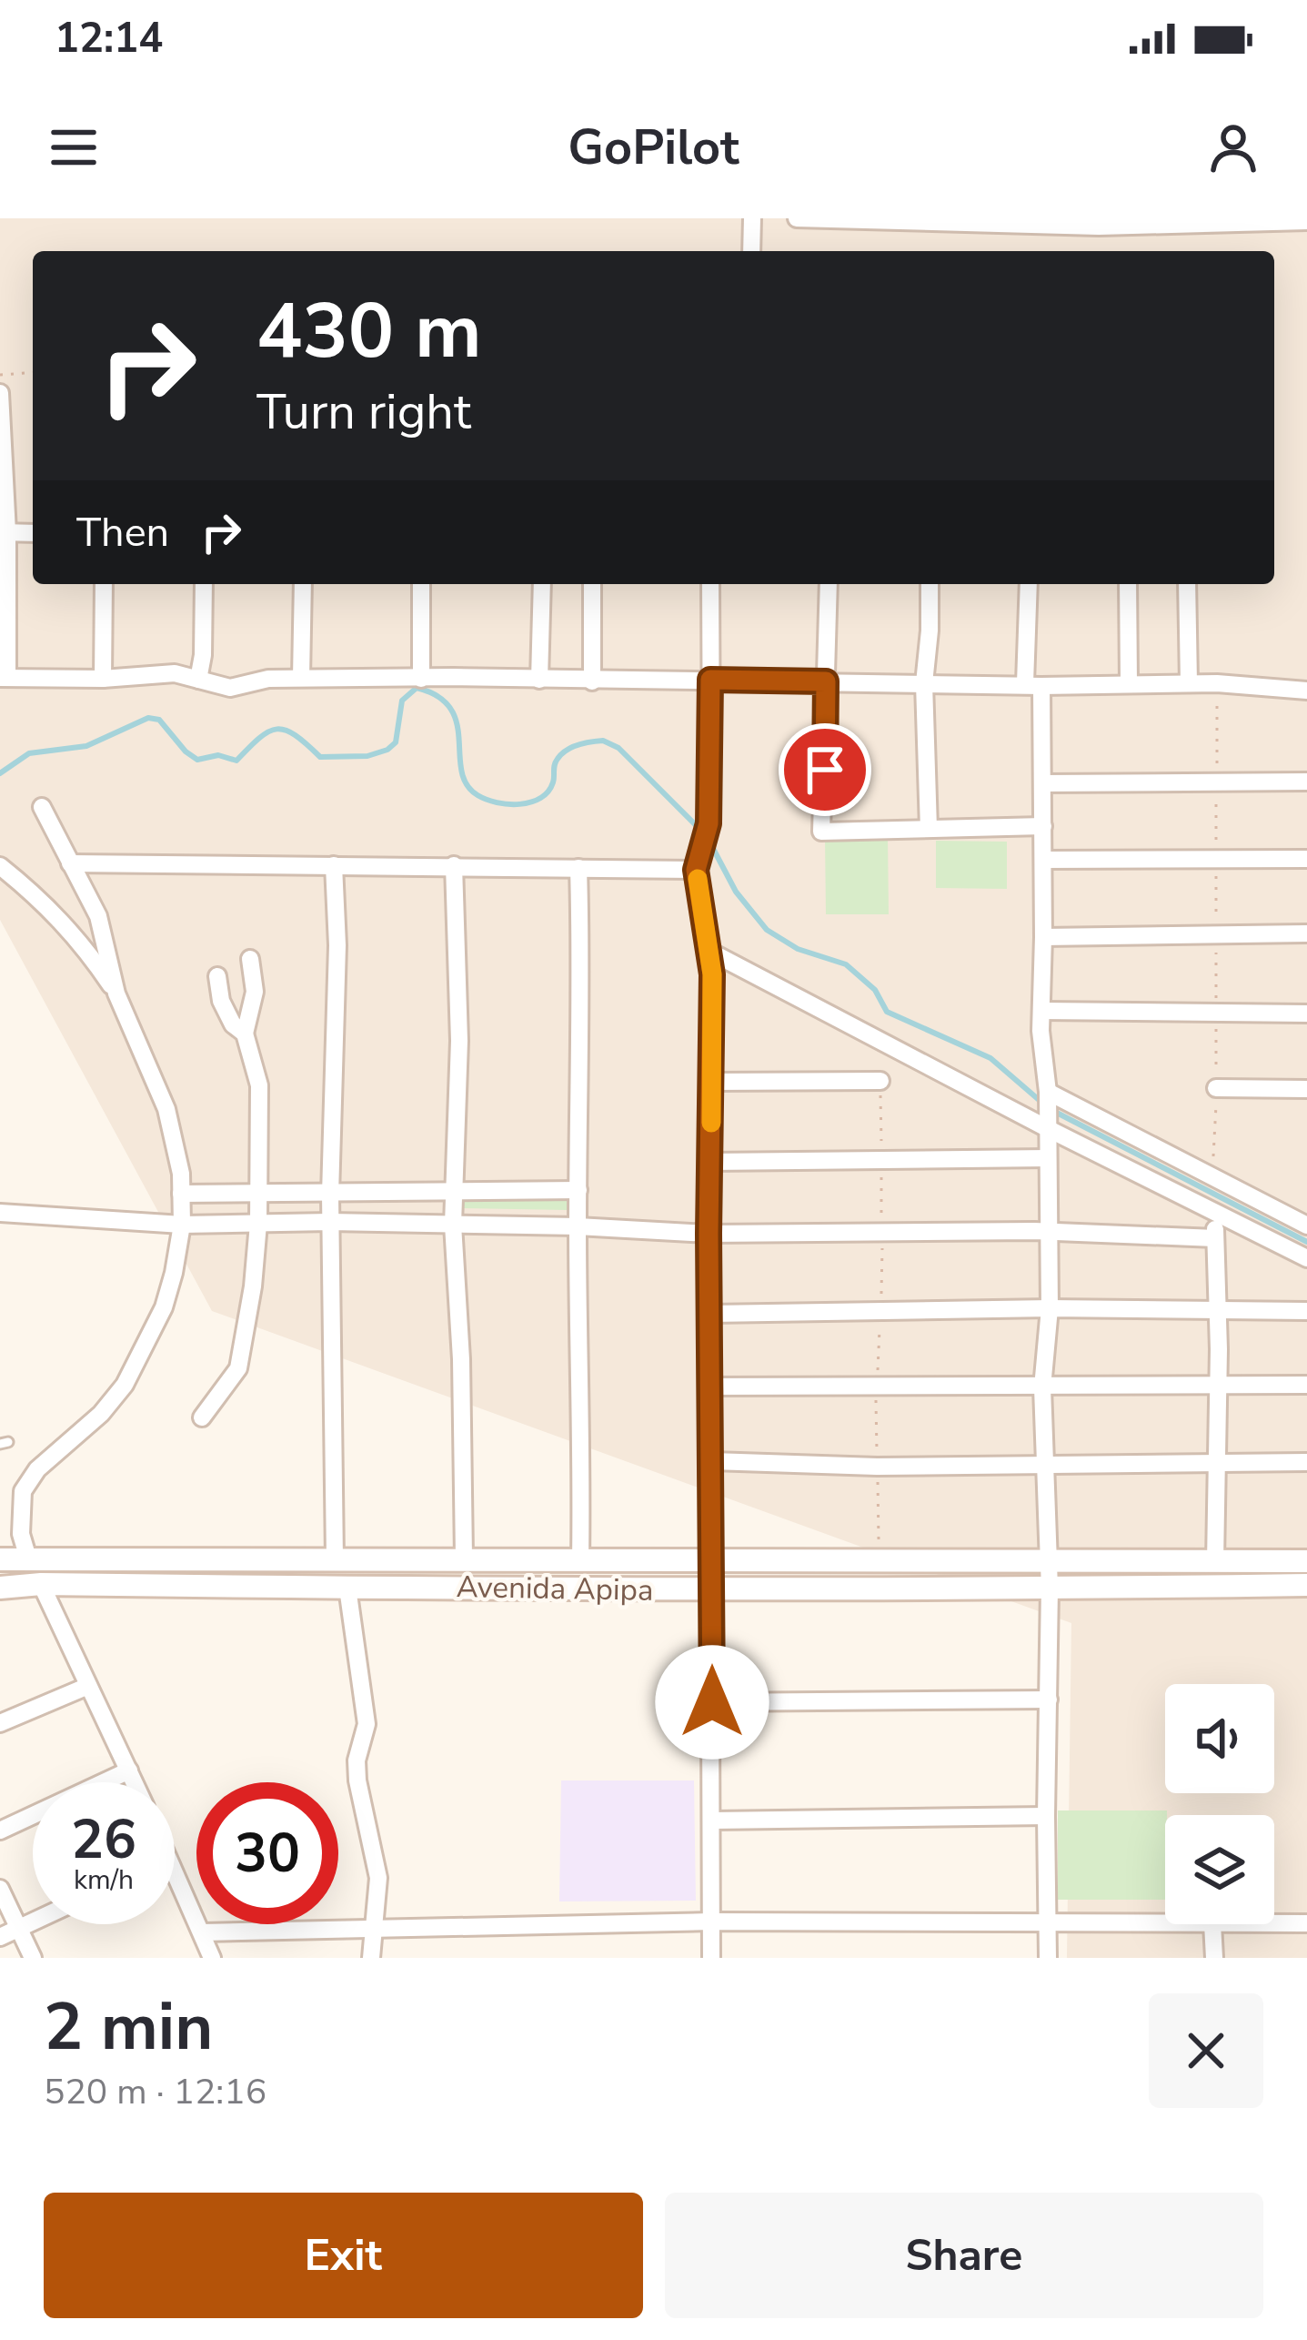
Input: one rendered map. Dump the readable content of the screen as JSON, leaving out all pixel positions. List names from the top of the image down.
{
  "streets": {
    "street": ["Avenida Apipa"]
  },
  "page": {
    "status": "12:14",
    "header": "GoPilot",
    "turn": ["430 m", "Turn right"],
    "then": "Then",
    "speed": "26 km/h",
    "limit": "30",
    "heading": ["2 min", "520 m · 12:16"],
    "buttons": ["Exit", "Share"]
  }
}
